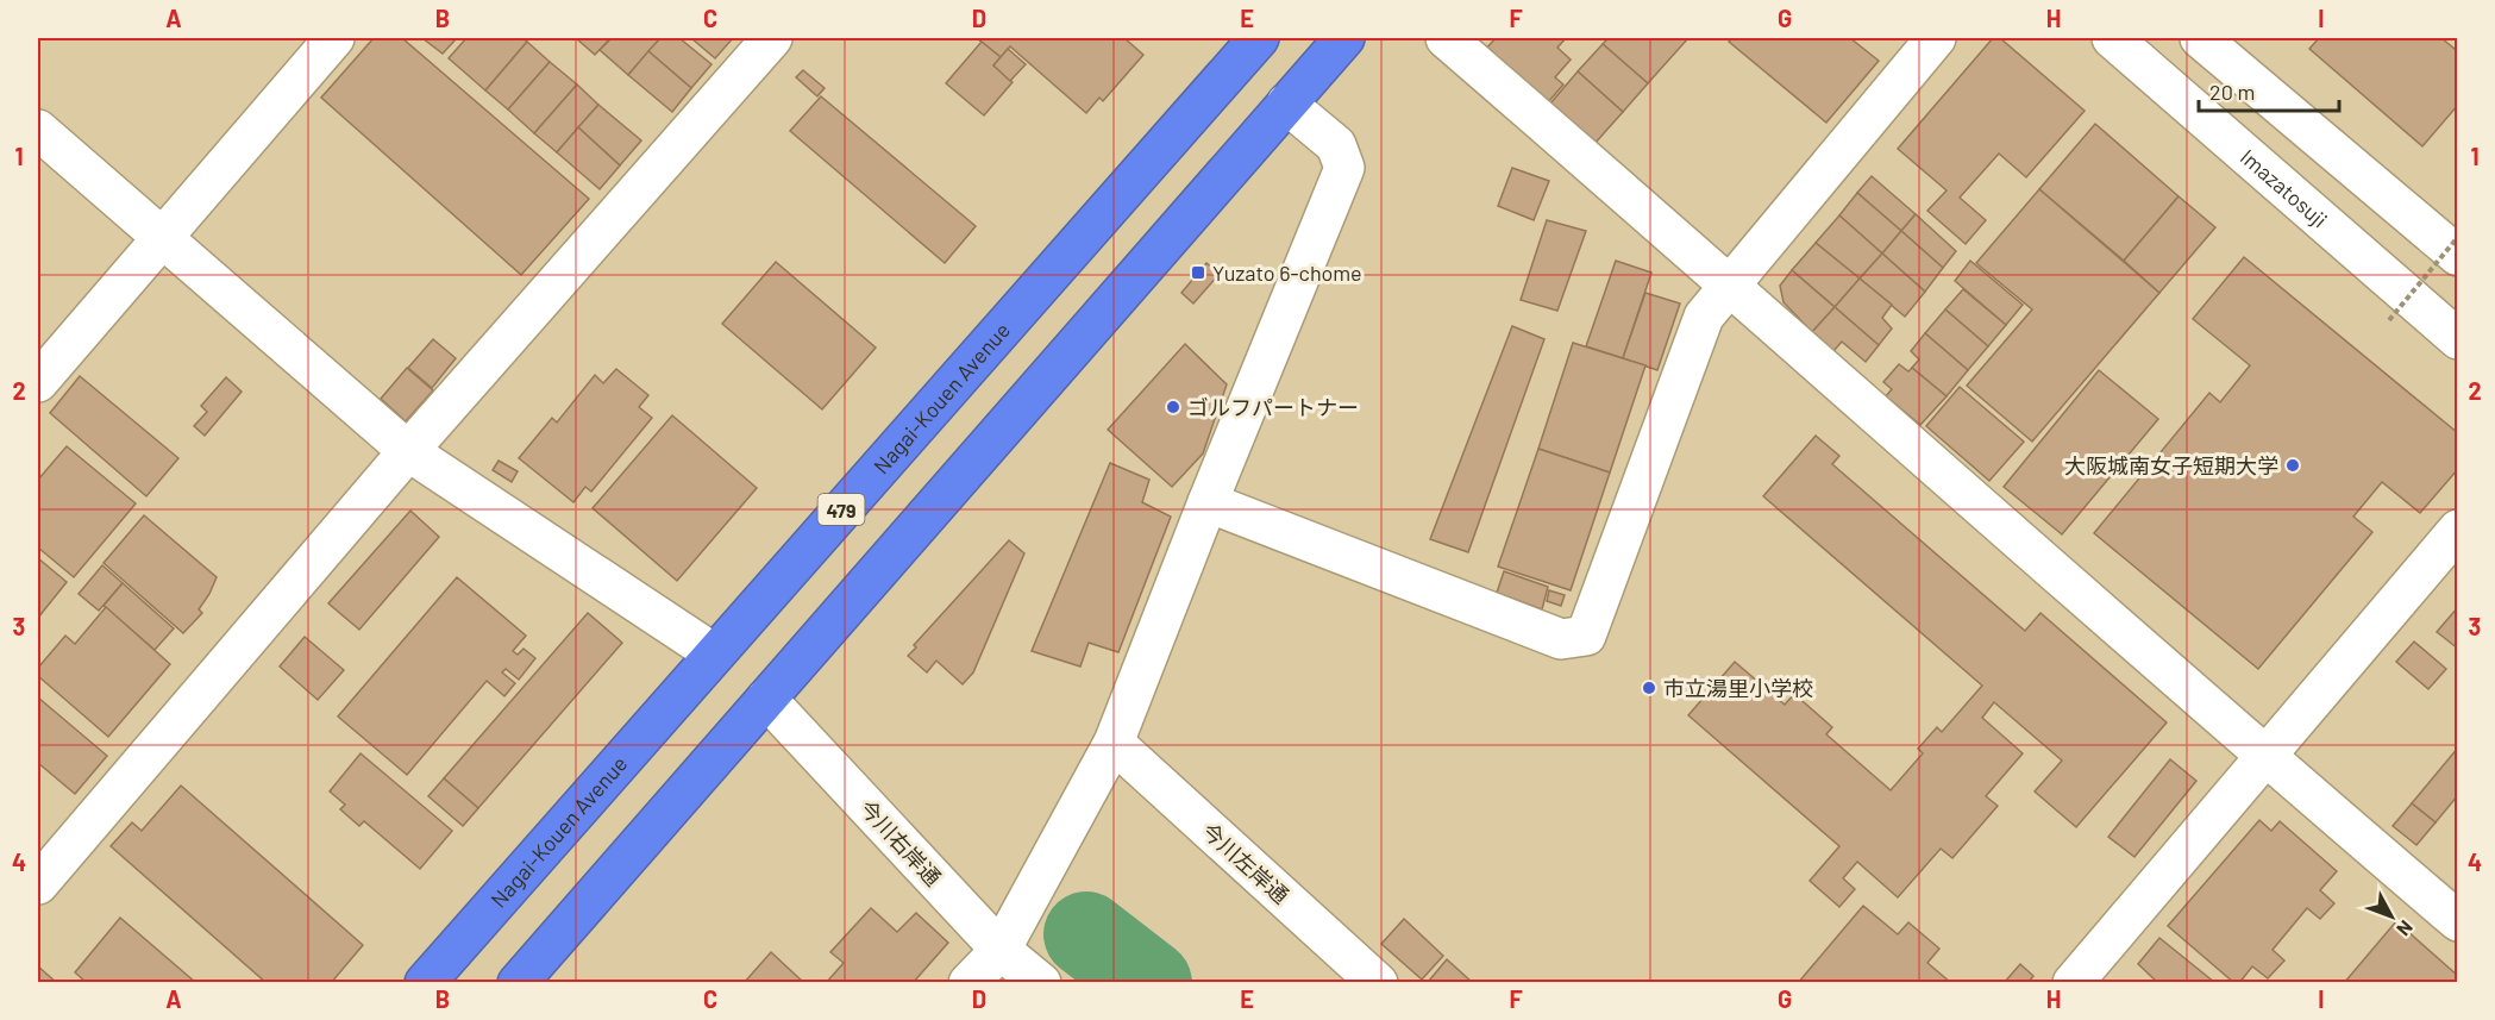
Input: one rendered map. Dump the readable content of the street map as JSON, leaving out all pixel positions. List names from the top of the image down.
{
  "streets": {
    "highway": ["Nagai-Kouen Avenue", "479"],
    "street": ["Imazatosuji", "今川右岸通", "今川左岸通"]
  },
  "places": {
    "transit": ["Yuzato 6-chome"],
    "other": ["ゴルフパートナー", "大阪城南女子短期大学", "市立湯里小学校"]
  },
  "scale_bar": "20 m",
  "north": "bottom right",
  "grid": {
    "columns": [
      "A",
      "B",
      "C",
      "D",
      "E",
      "F",
      "G",
      "H",
      "I"
    ],
    "rows": [
      "1",
      "2",
      "3",
      "4"
    ]
  }
}
